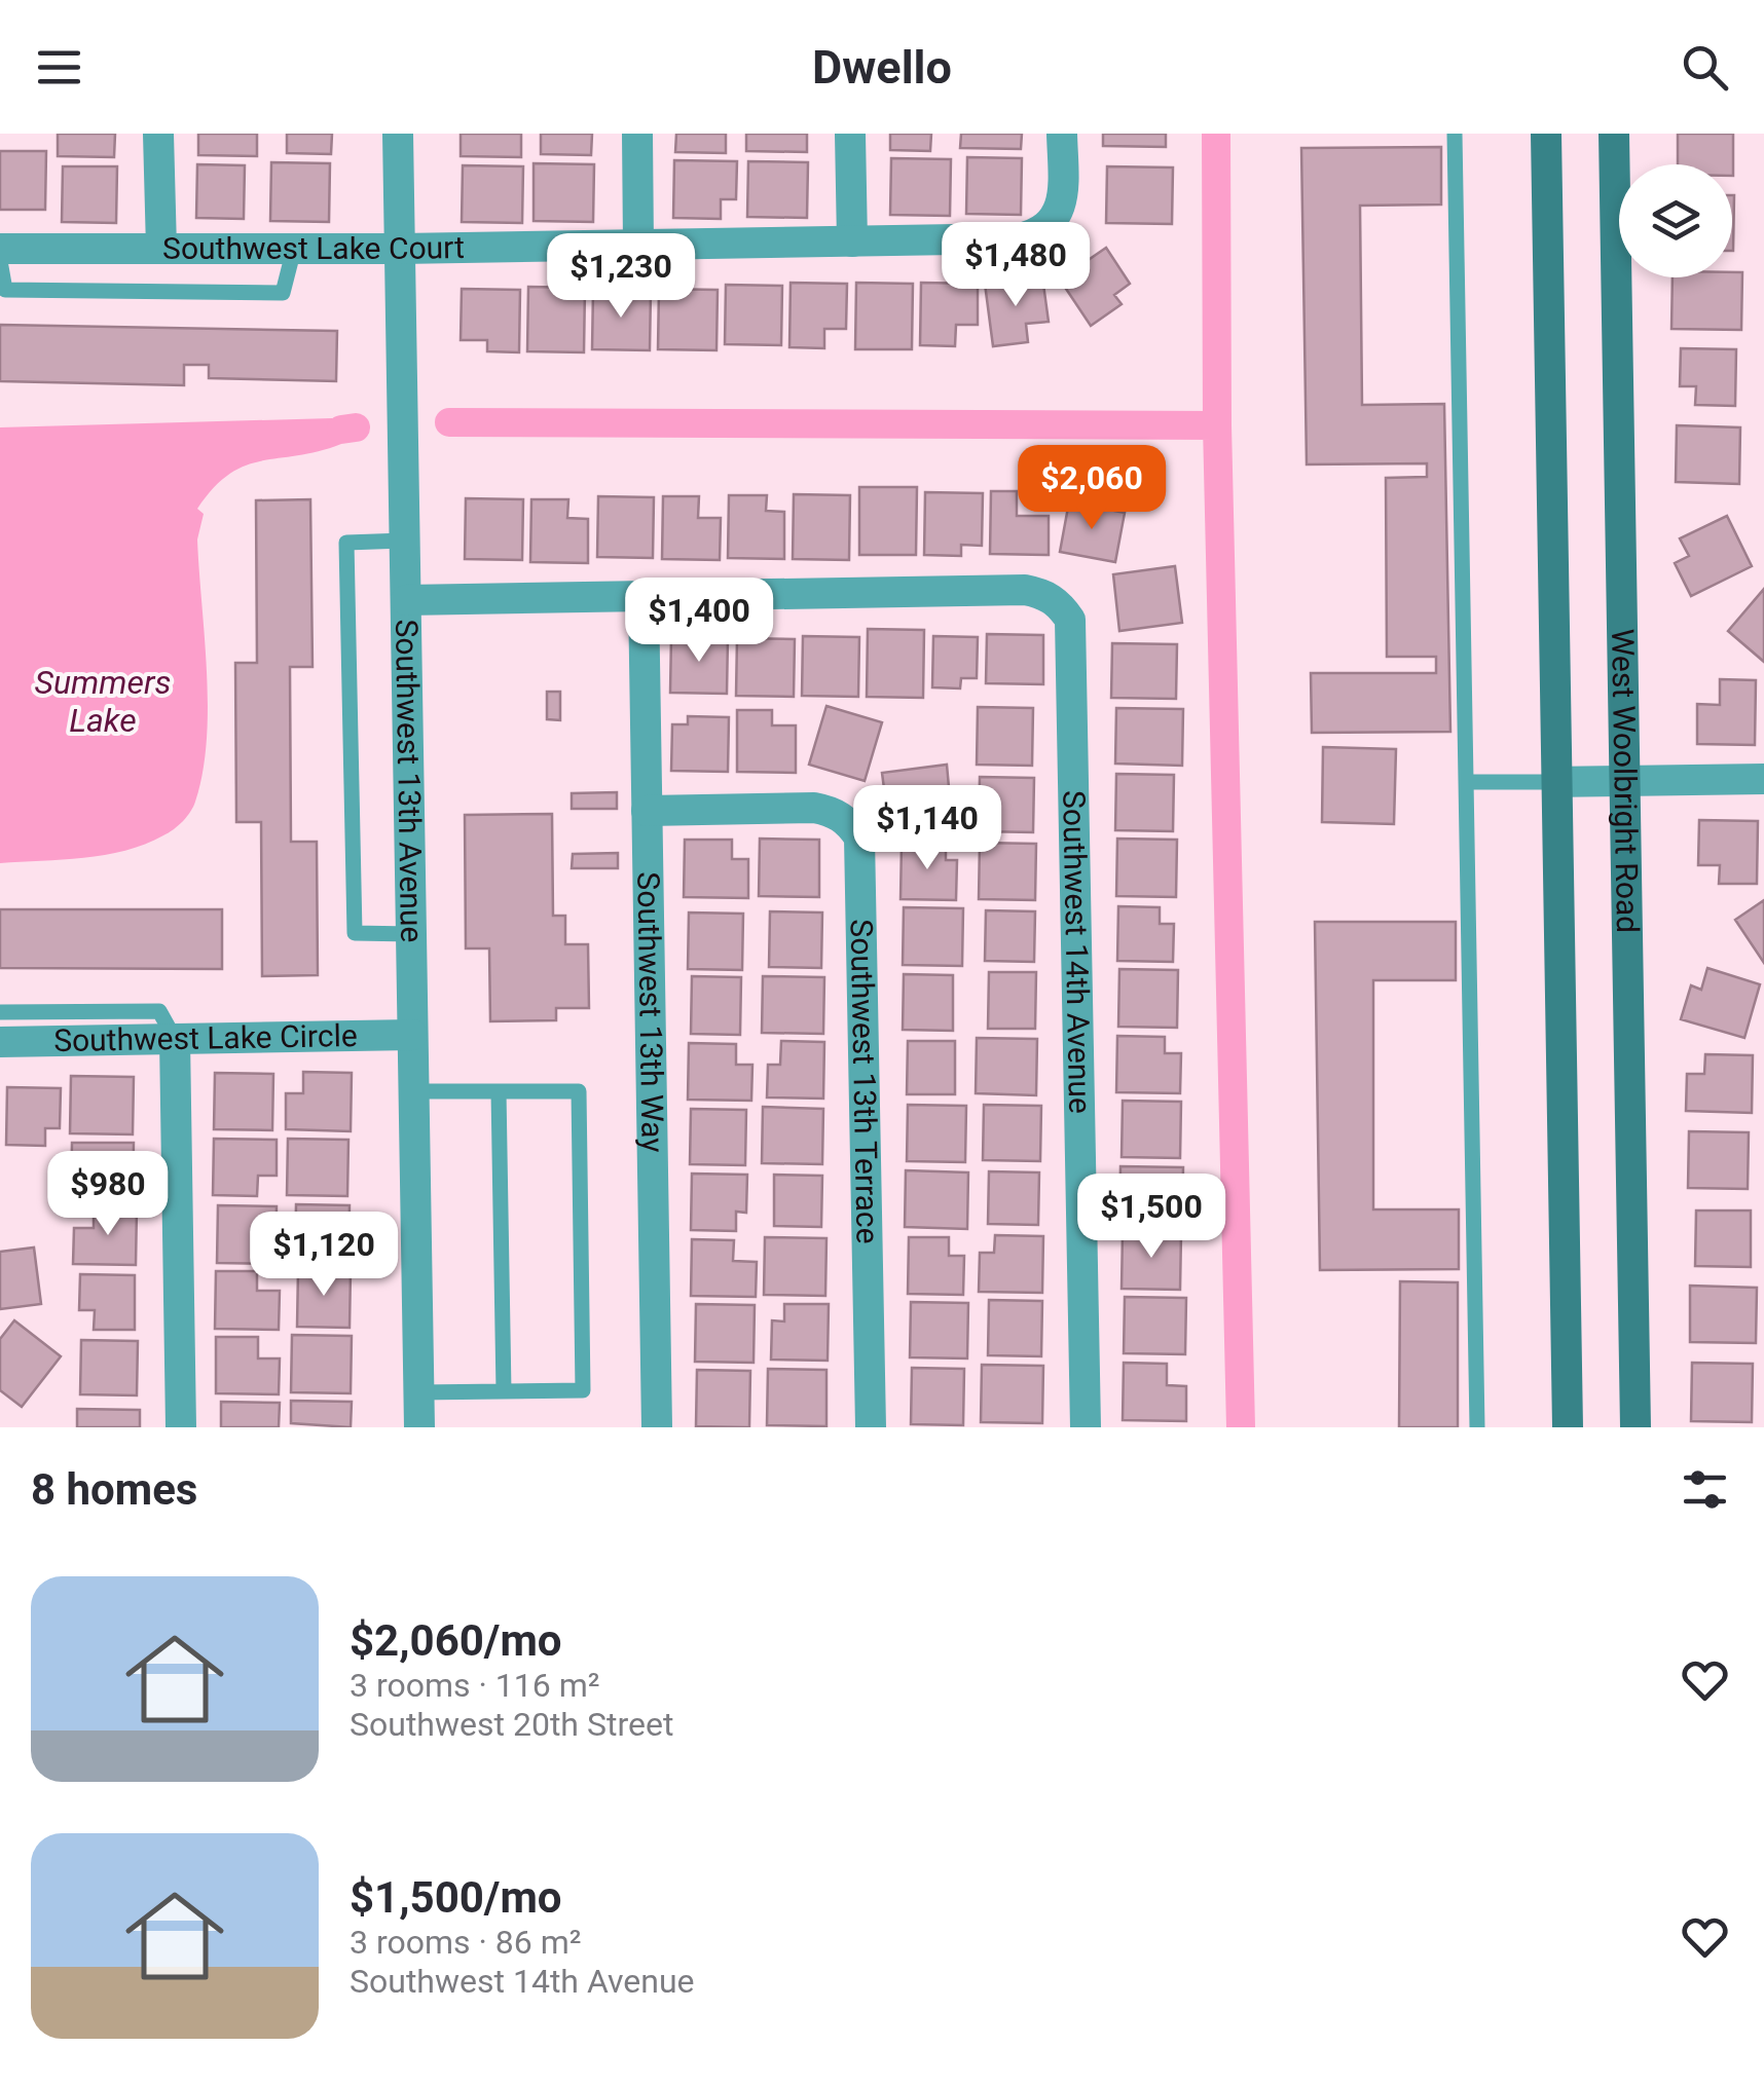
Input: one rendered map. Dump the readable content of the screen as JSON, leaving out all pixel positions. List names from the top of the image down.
{
  "streets": {
    "main road": ["West Woolbright Road"],
    "street": [
      "Southwest Lake Court",
      "Southwest 13th Avenue",
      "Southwest 14th Avenue",
      "Southwest 13th Way",
      "Southwest Lake Circle",
      "Southwest 13th Terrace"
    ]
  },
  "crossings": [
    ["Southwest Lake Court", "Southwest 13th Avenue"],
    ["Southwest 13th Avenue", "Southwest Lake Circle"],
    ["Southwest 14th Avenue", "Southwest 13th Way"],
    ["Southwest 13th Way", "Southwest 13th Terrace"]
  ],
  "water": ["Summers Lake"],
  "page": {
    "header": "Dwello",
    "price": [
      "$1,480",
      "$1,230",
      "$2,060",
      "$1,400",
      "$1,140",
      "$980",
      "$1,500",
      "$1,120"
    ],
    "heading": "8 homes",
    "list": [
      {
        "name": "$2,060/mo",
        "note": "3 rooms · 116 m² · Southwest 20th Street"
      },
      {
        "name": "$1,500/mo",
        "note": "3 rooms · 86 m² · Southwest 14th Avenue"
      }
    ]
  }
}
